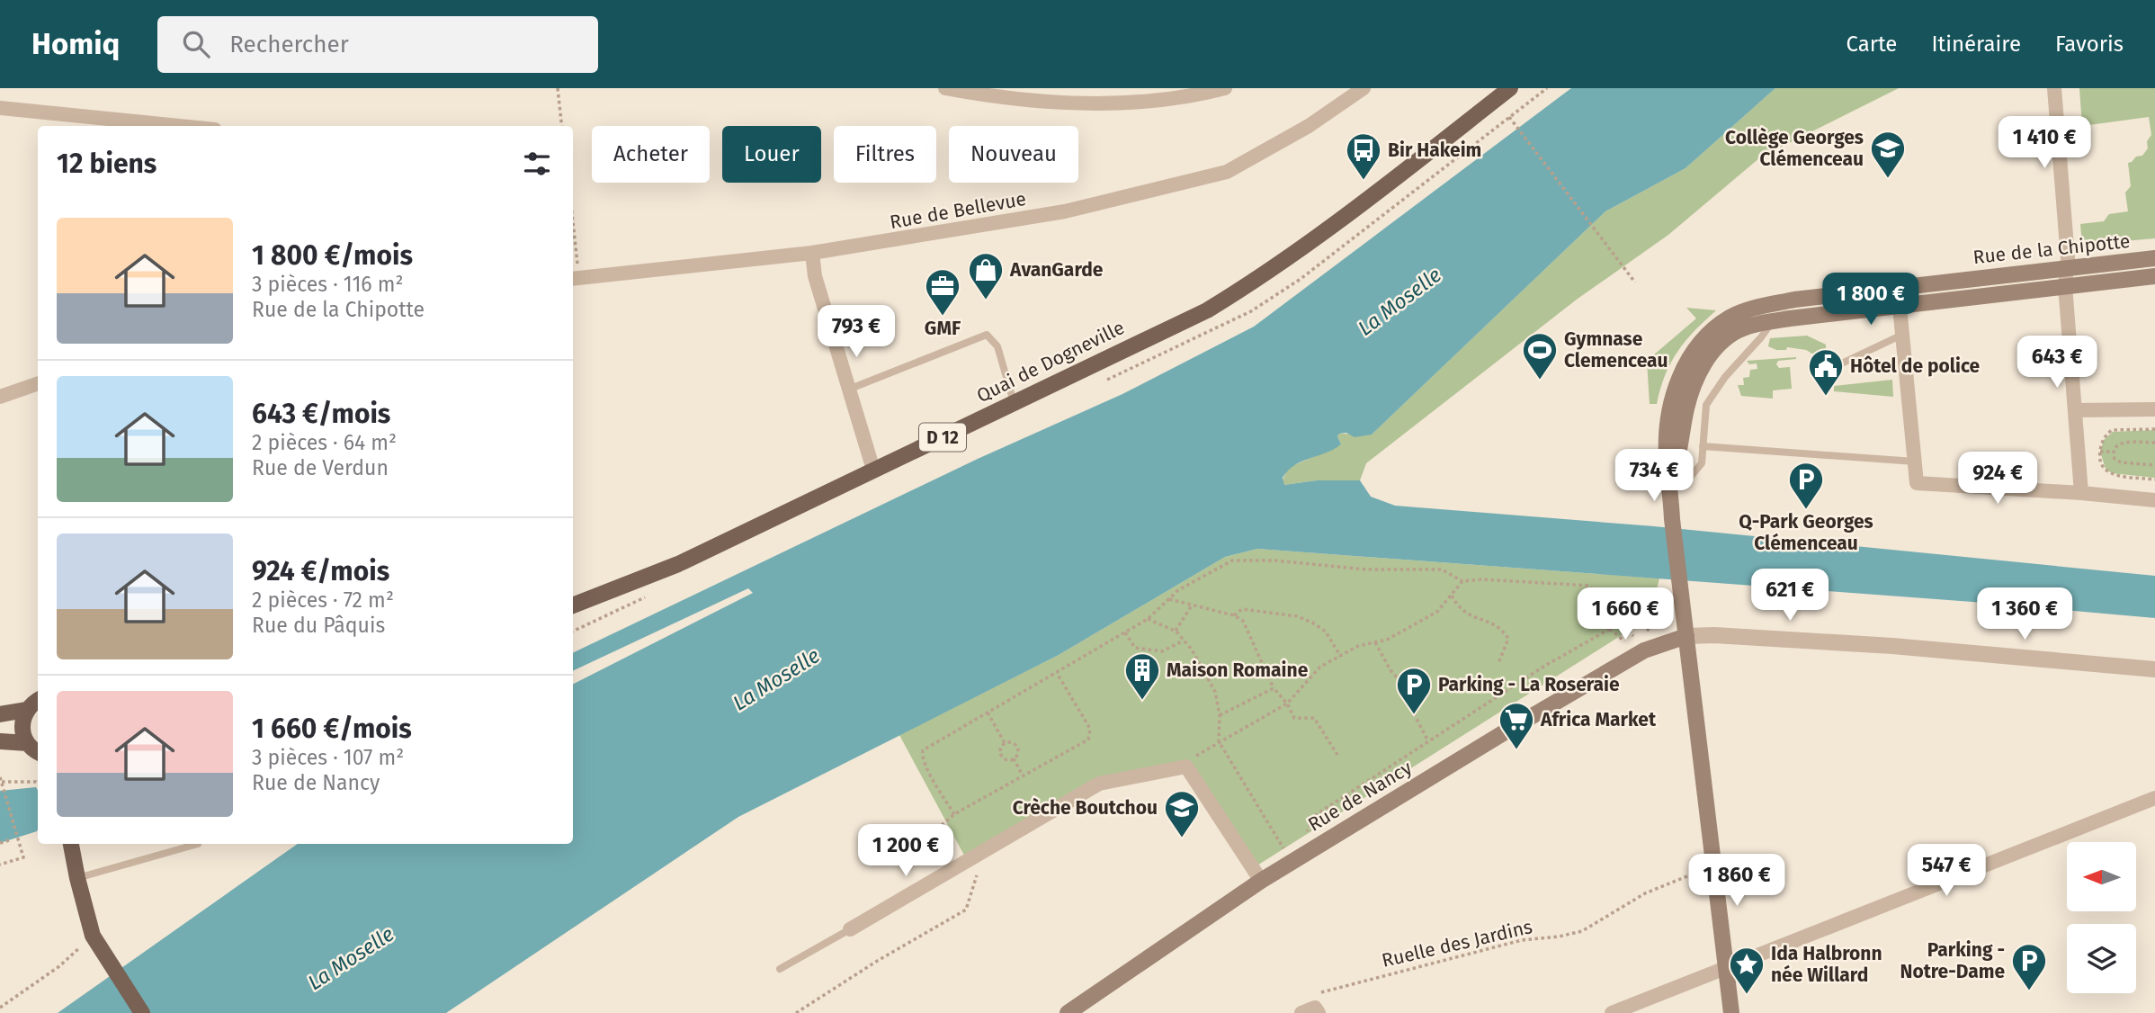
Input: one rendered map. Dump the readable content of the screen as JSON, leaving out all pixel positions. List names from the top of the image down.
{
  "streets": {
    "main road": [
      "Rue de la Chipotte",
      "Quai de Dogneville",
      "D 12",
      "Rue de Nancy"
    ],
    "street": ["Rue de Bellevue"],
    "path": ["Ruelle des Jardins"]
  },
  "crossings": [
    ["Rue de la Chipotte", "Rue de Nancy"]
  ],
  "water": ["La Moselle"],
  "places": {
    "school or university": ["Collège Georges Clémenceau", "Crèche Boutchou"],
    "bus stop": ["Bir Hakeim"],
    "shop": ["AvanGarde"],
    "office": ["GMF"],
    "sports": ["Gymnase Clemenceau"],
    "public building": ["Hôtel de police"],
    "parking": ["Q-Park Georges Clémenceau", "Parking - La Roseraie", "Parking - Notre-Dame"],
    "building": ["Maison Romaine"],
    "supermarket": ["Africa Market"],
    "place": ["Ida Halbronn née Willard"]
  },
  "north": "left",
  "page": {
    "header": "Homiq",
    "search": "Rechercher",
    "nav": ["Carte", "Itinéraire", "Favoris"],
    "price": [
      "1 410 €",
      "1 800 €",
      "793 €",
      "643 €",
      "734 €",
      "924 €",
      "621 €",
      "1 660 €",
      "1 360 €",
      "1 200 €",
      "547 €",
      "1 860 €"
    ],
    "chip": [
      "Acheter",
      "Louer",
      "Filtres",
      "Nouveau"
    ],
    "heading": "12 biens",
    "list": [
      {
        "name": "1 800 €/mois",
        "note": "3 pièces · 116 m² · Rue de la Chipotte"
      },
      {
        "name": "643 €/mois",
        "note": "2 pièces · 64 m² · Rue de Verdun"
      },
      {
        "name": "924 €/mois",
        "note": "2 pièces · 72 m² · Rue du Pâquis"
      },
      {
        "name": "1 660 €/mois",
        "note": "3 pièces · 107 m² · Rue de Nancy"
      }
    ]
  }
}
